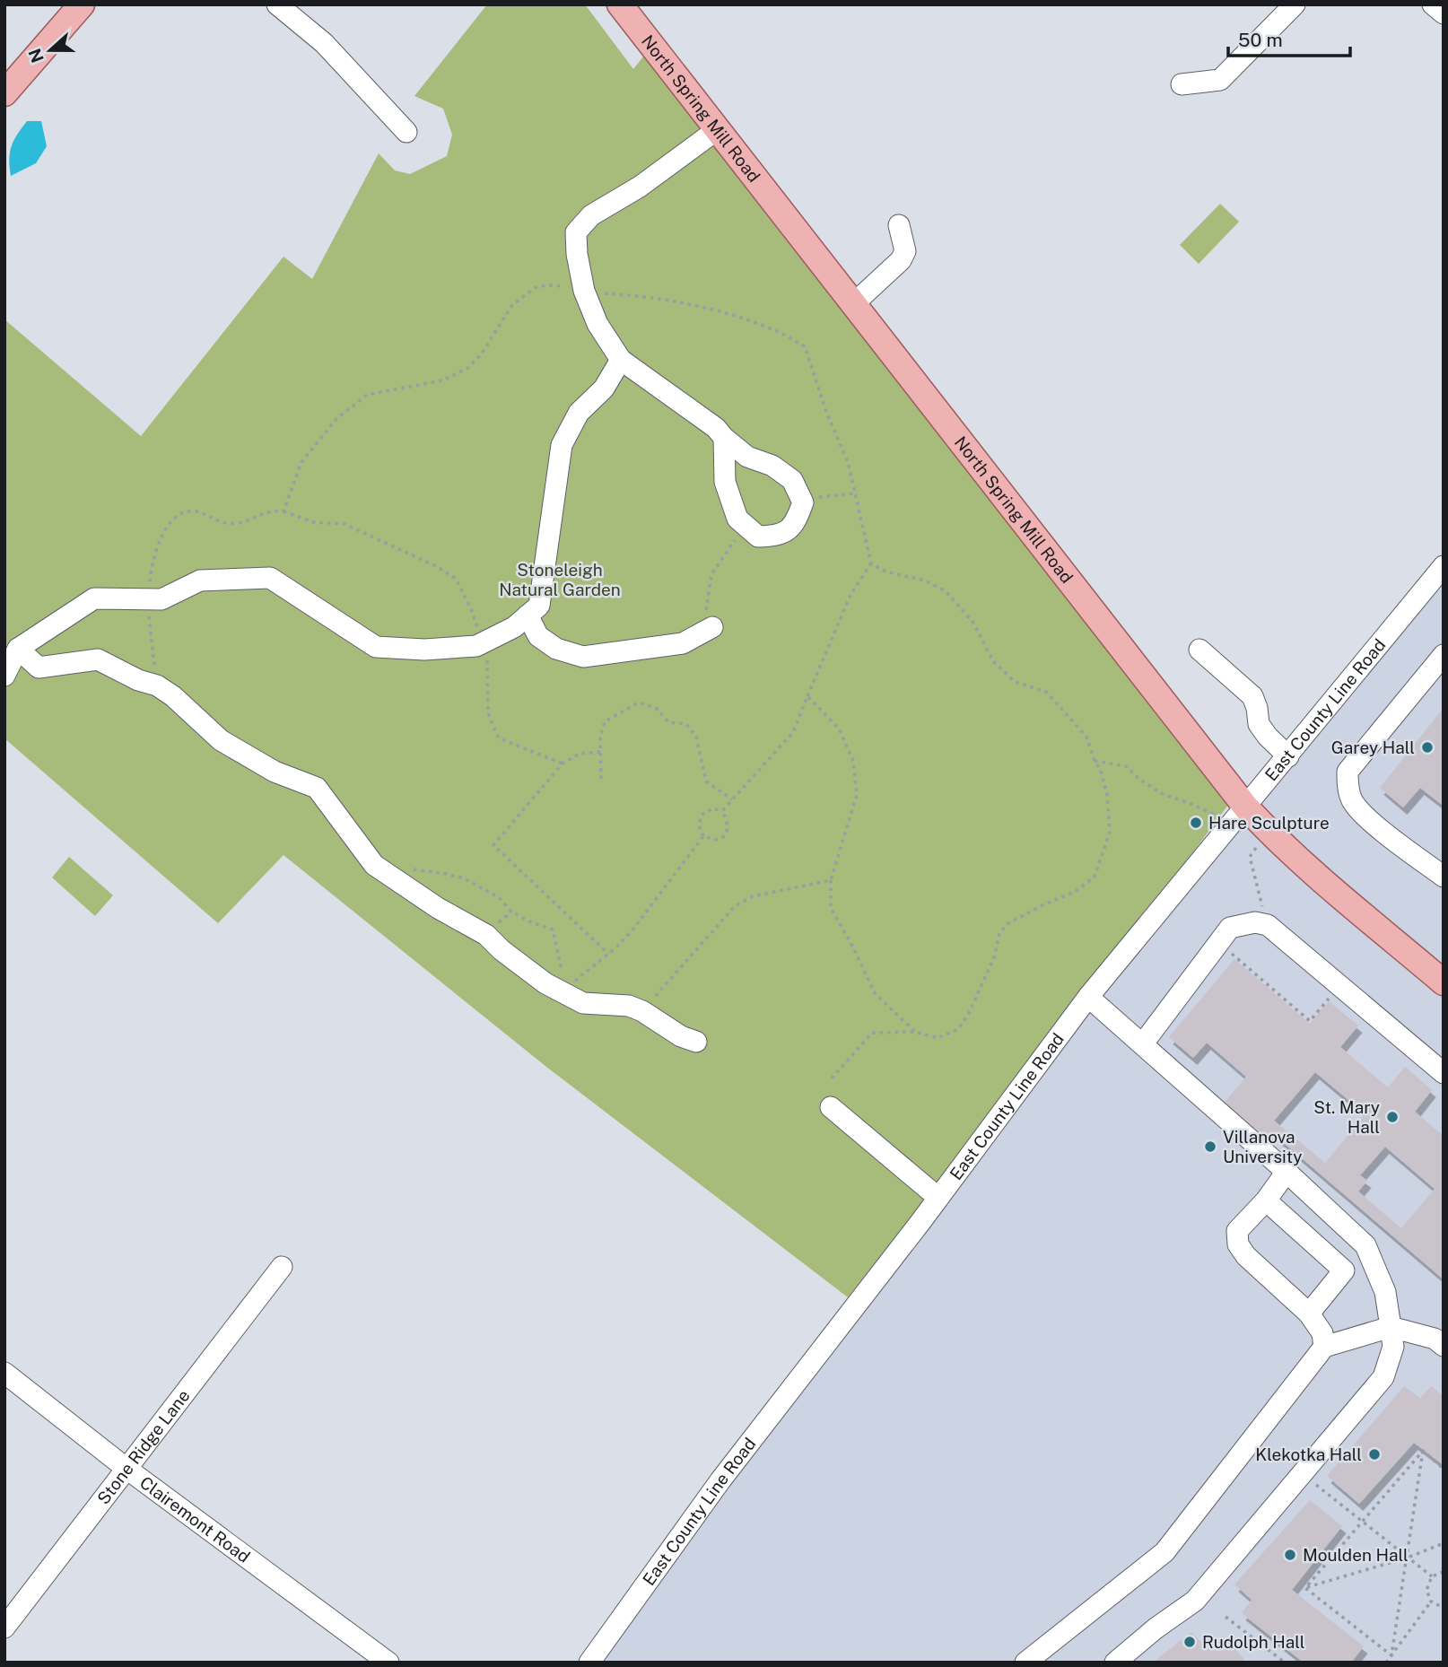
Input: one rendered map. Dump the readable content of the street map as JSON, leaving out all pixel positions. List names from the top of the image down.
{
  "streets": {
    "main road": ["North Spring Mill Road"],
    "street": ["East County Line Road", "Stone Ridge Lane", "Clairemont Road"]
  },
  "crossings": [
    ["North Spring Mill Road", "East County Line Road"],
    ["Stone Ridge Lane", "Clairemont Road"]
  ],
  "parks": ["Stoneleigh Natural Garden"],
  "places": [
    "Garey Hall",
    "Hare Sculpture",
    "St. Mary Hall",
    "Villanova University",
    "Klekotka Hall",
    "Moulden Hall",
    "Rudolph Hall"
  ],
  "scale_bar": "50 m",
  "north": "left"
}
